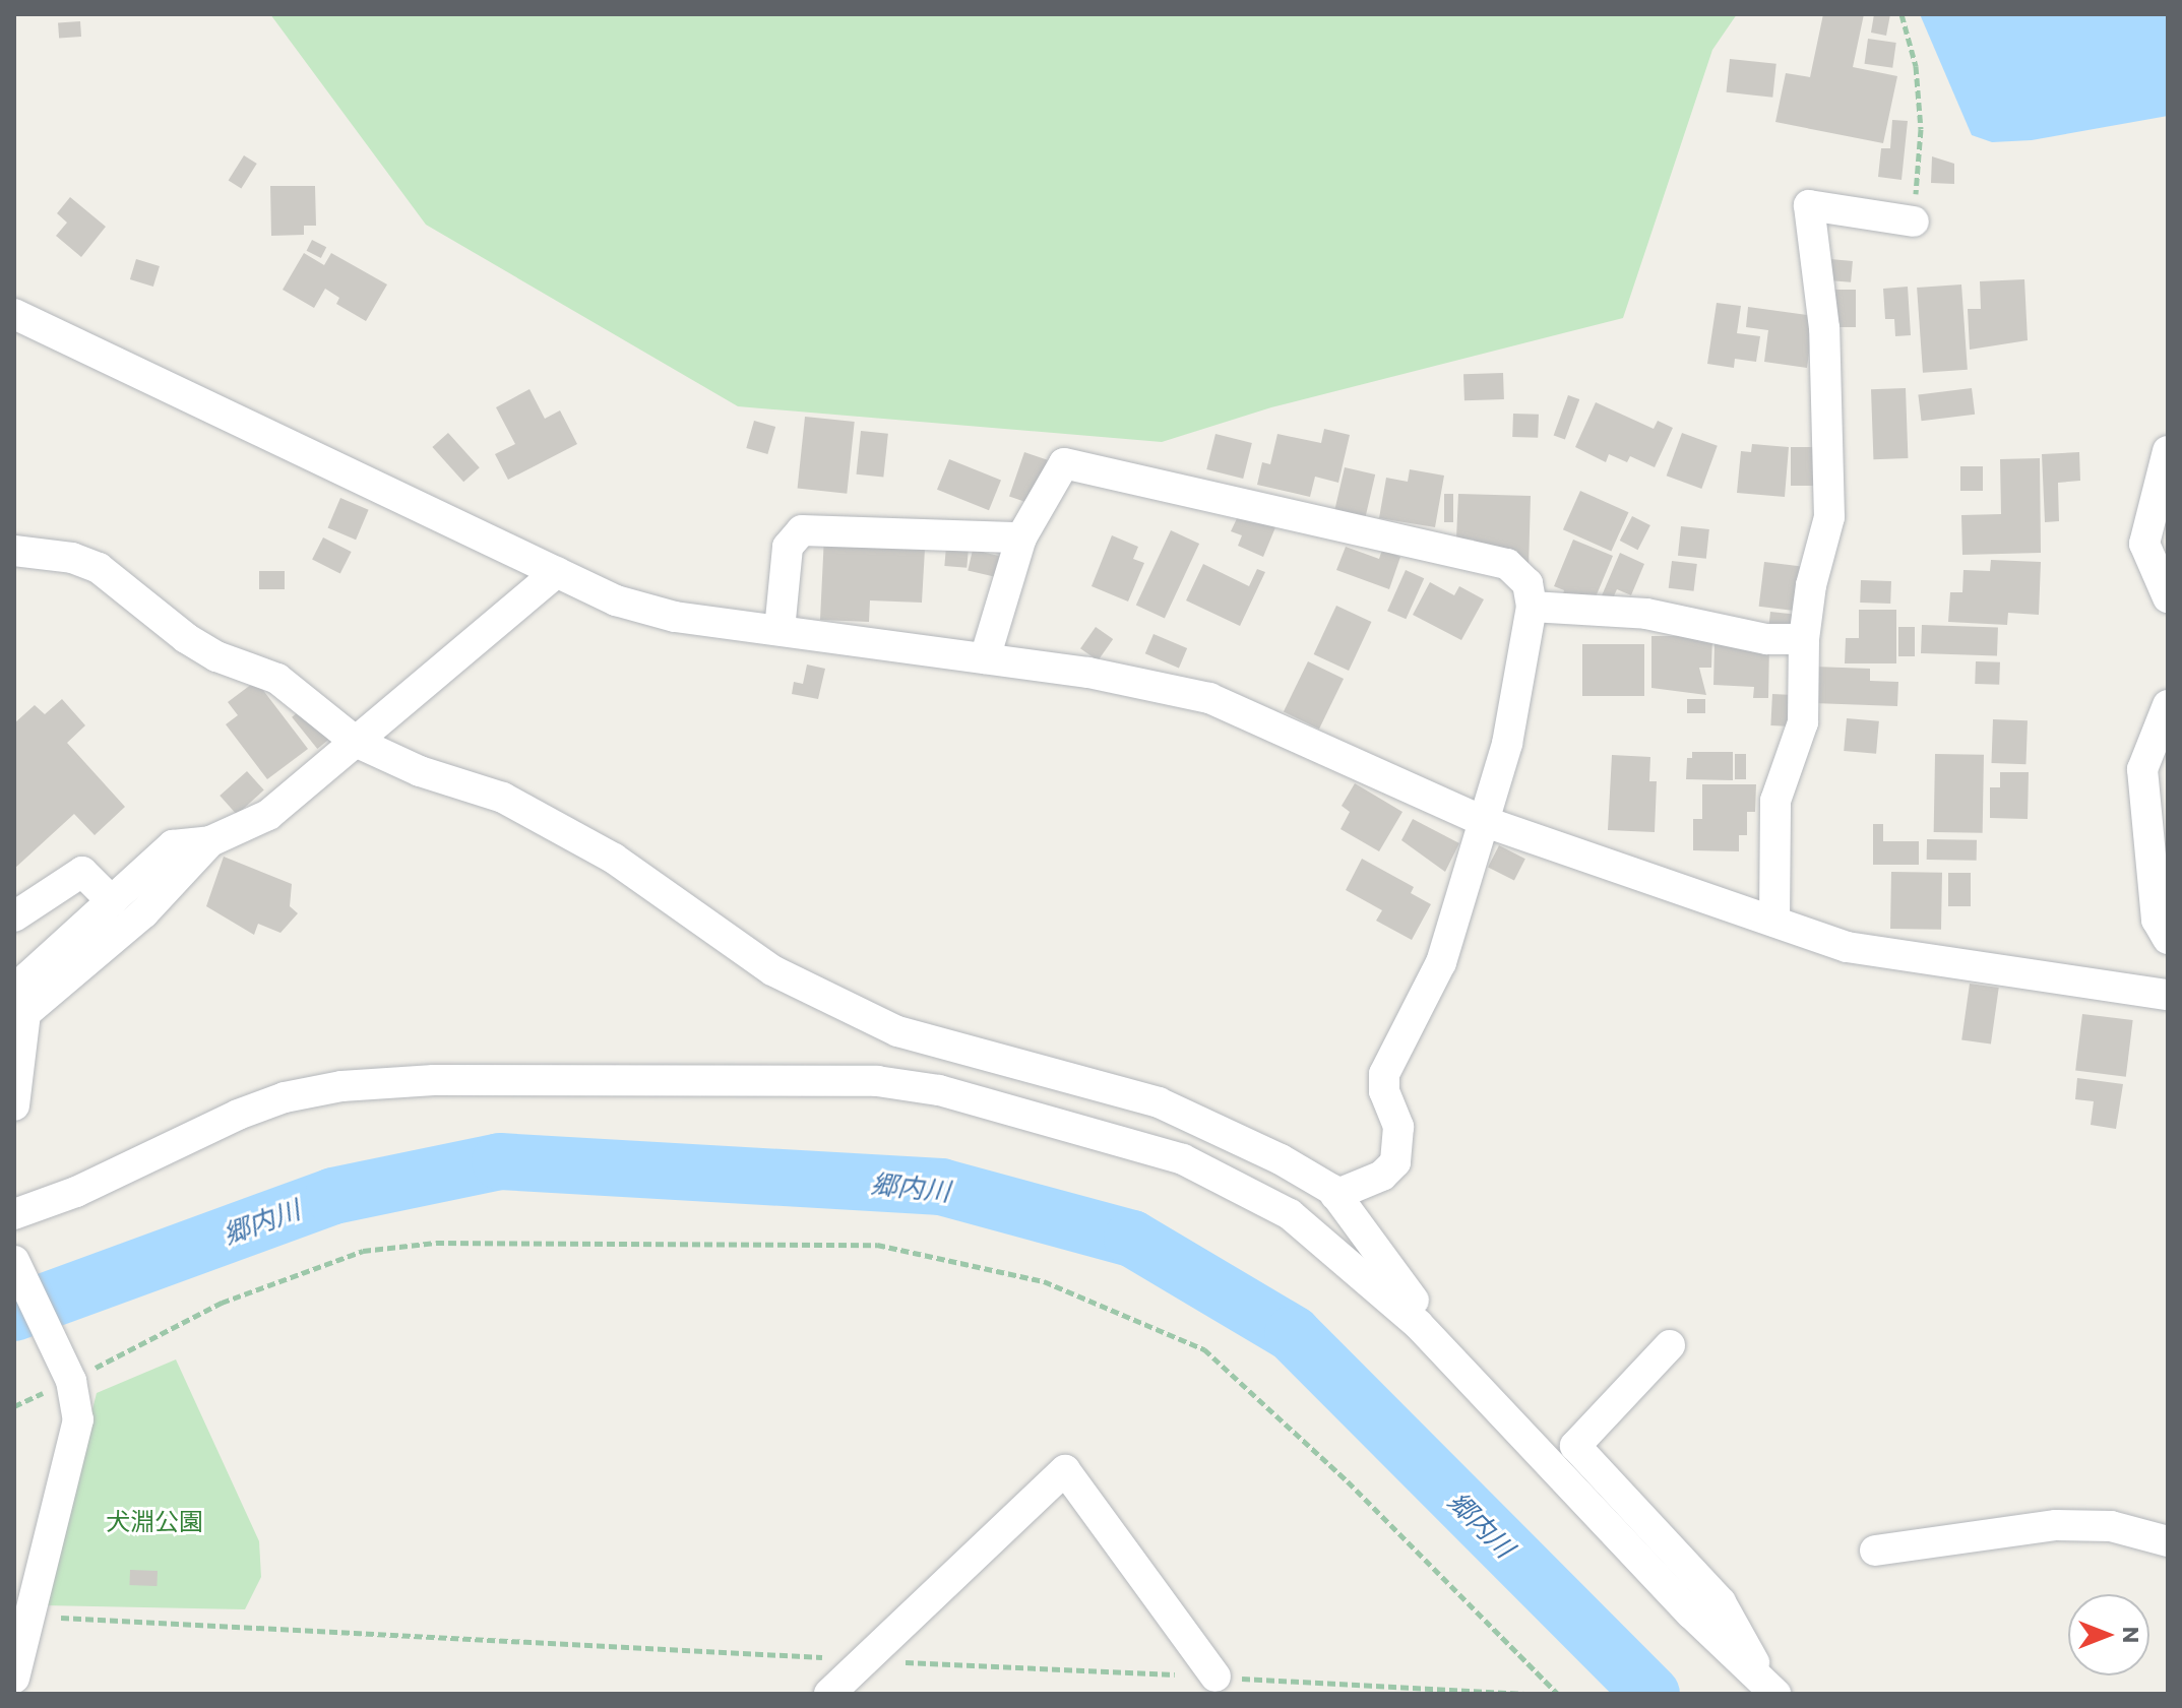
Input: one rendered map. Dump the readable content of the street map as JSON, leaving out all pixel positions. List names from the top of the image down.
{
  "water": ["郷内川"],
  "parks": ["犬淵公園"],
  "north": "right"
}
